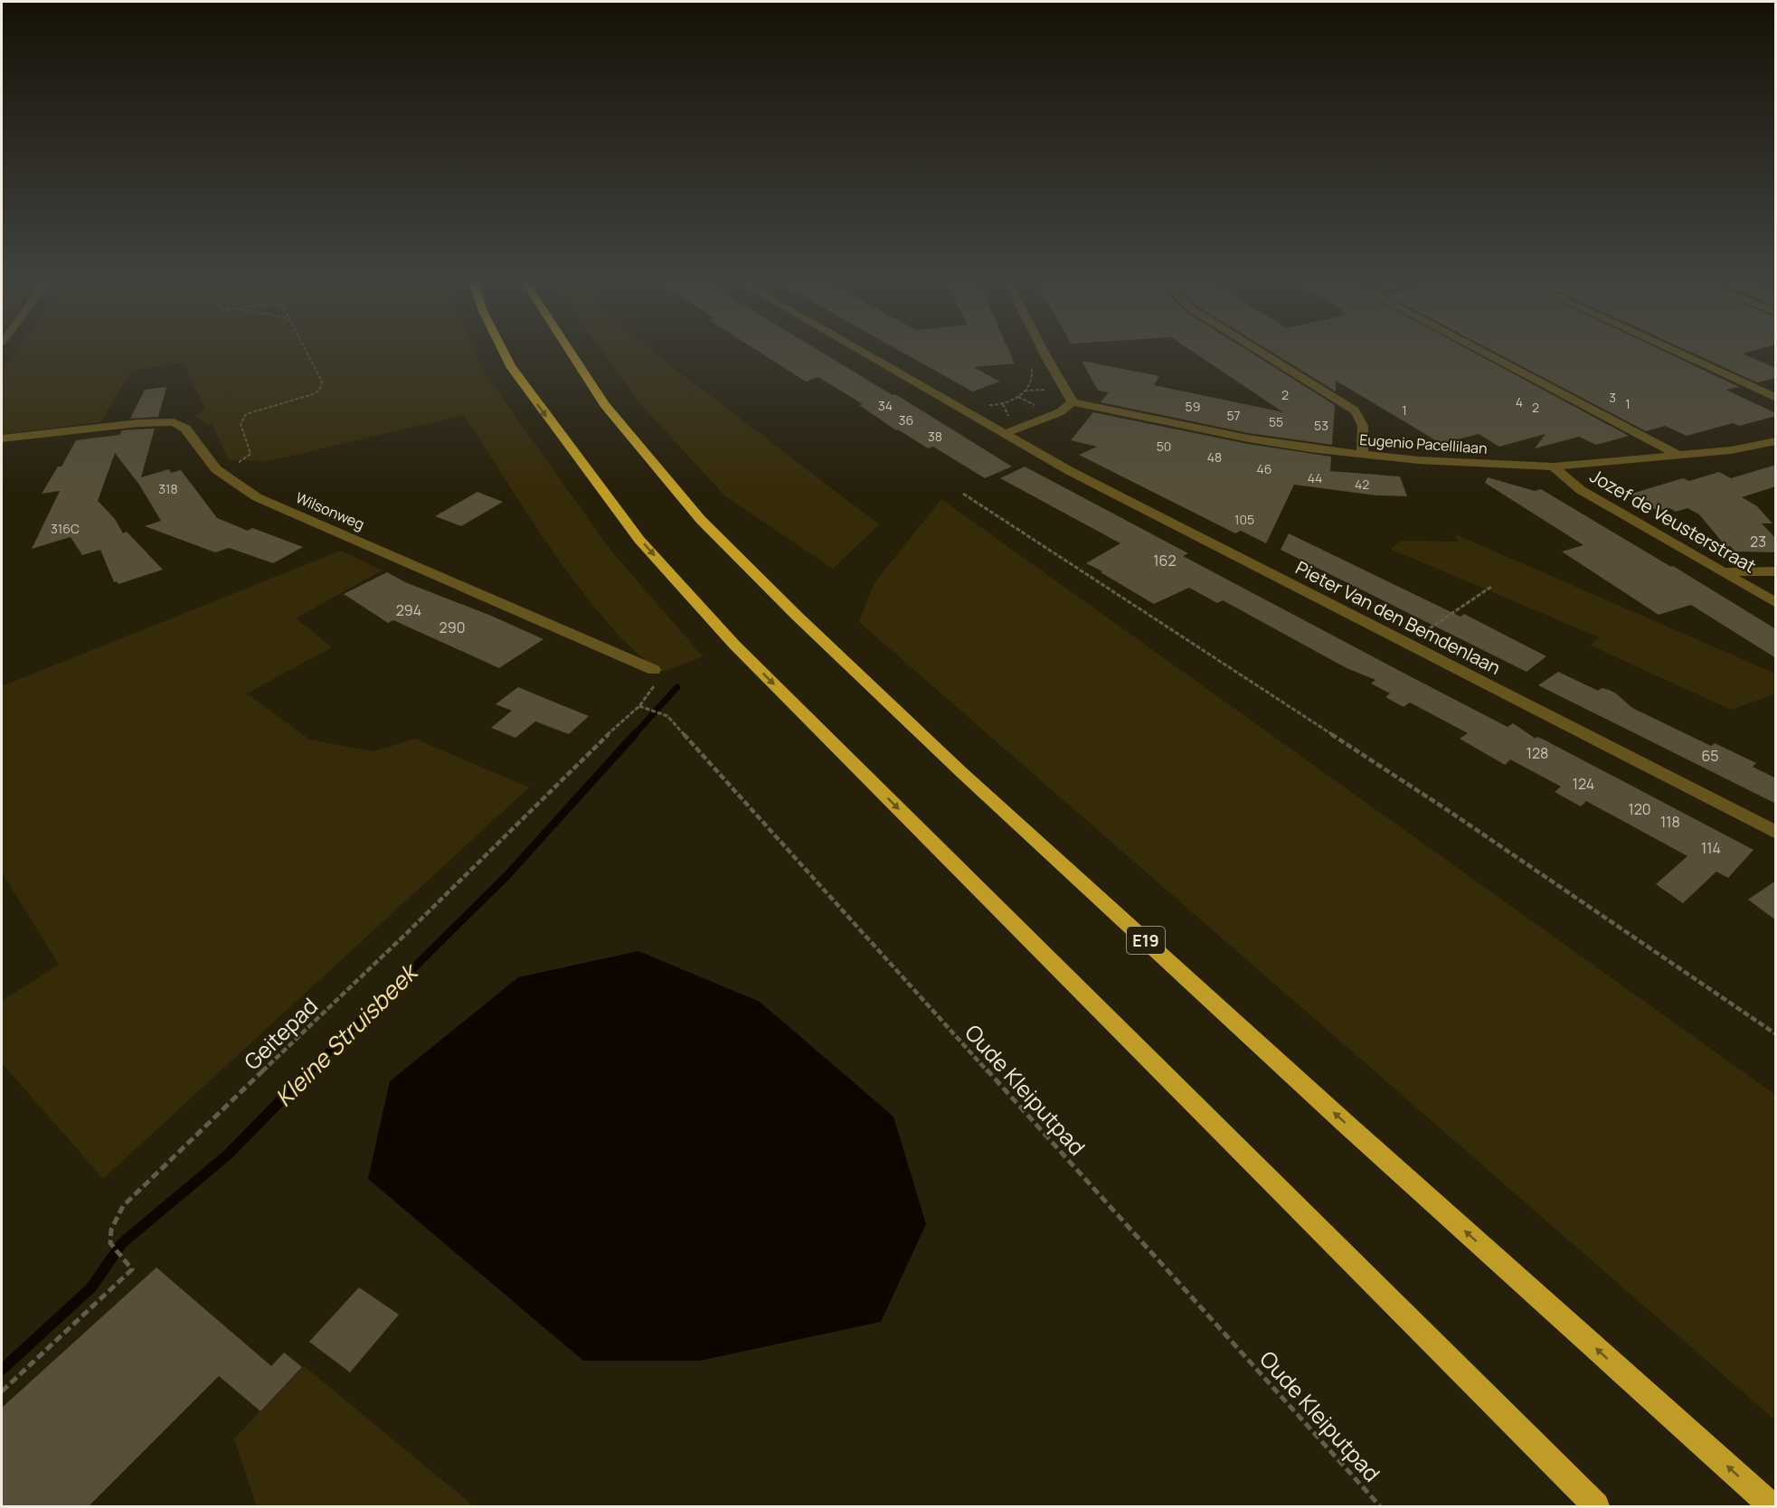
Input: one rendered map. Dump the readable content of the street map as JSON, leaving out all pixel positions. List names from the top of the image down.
{
  "streets": {
    "highway": ["E19"],
    "street": [
      "Eugenio Pacellilaan",
      "Wilsonweg",
      "Jozef de Veusterstraat",
      "Pieter Van den Bemdenlaan"
    ],
    "path": ["Geitepad", "Oude Kleiputpad"]
  },
  "crossings": [
    ["Eugenio Pacellilaan", "Jozef de Veusterstraat"],
    ["Geitepad", "Oude Kleiputpad"]
  ],
  "water": ["Kleine Struisbeek"],
  "house_numbers": [
    "2",
    "3",
    "4",
    "1",
    "34",
    "59",
    "2",
    "1",
    "57",
    "36",
    "55",
    "53",
    "38",
    "50",
    "48",
    "46",
    "44",
    "42",
    "318",
    "105",
    "316C",
    "23",
    "162",
    "294",
    "290",
    "128",
    "65",
    "124",
    "120",
    "118",
    "114"
  ]
}
